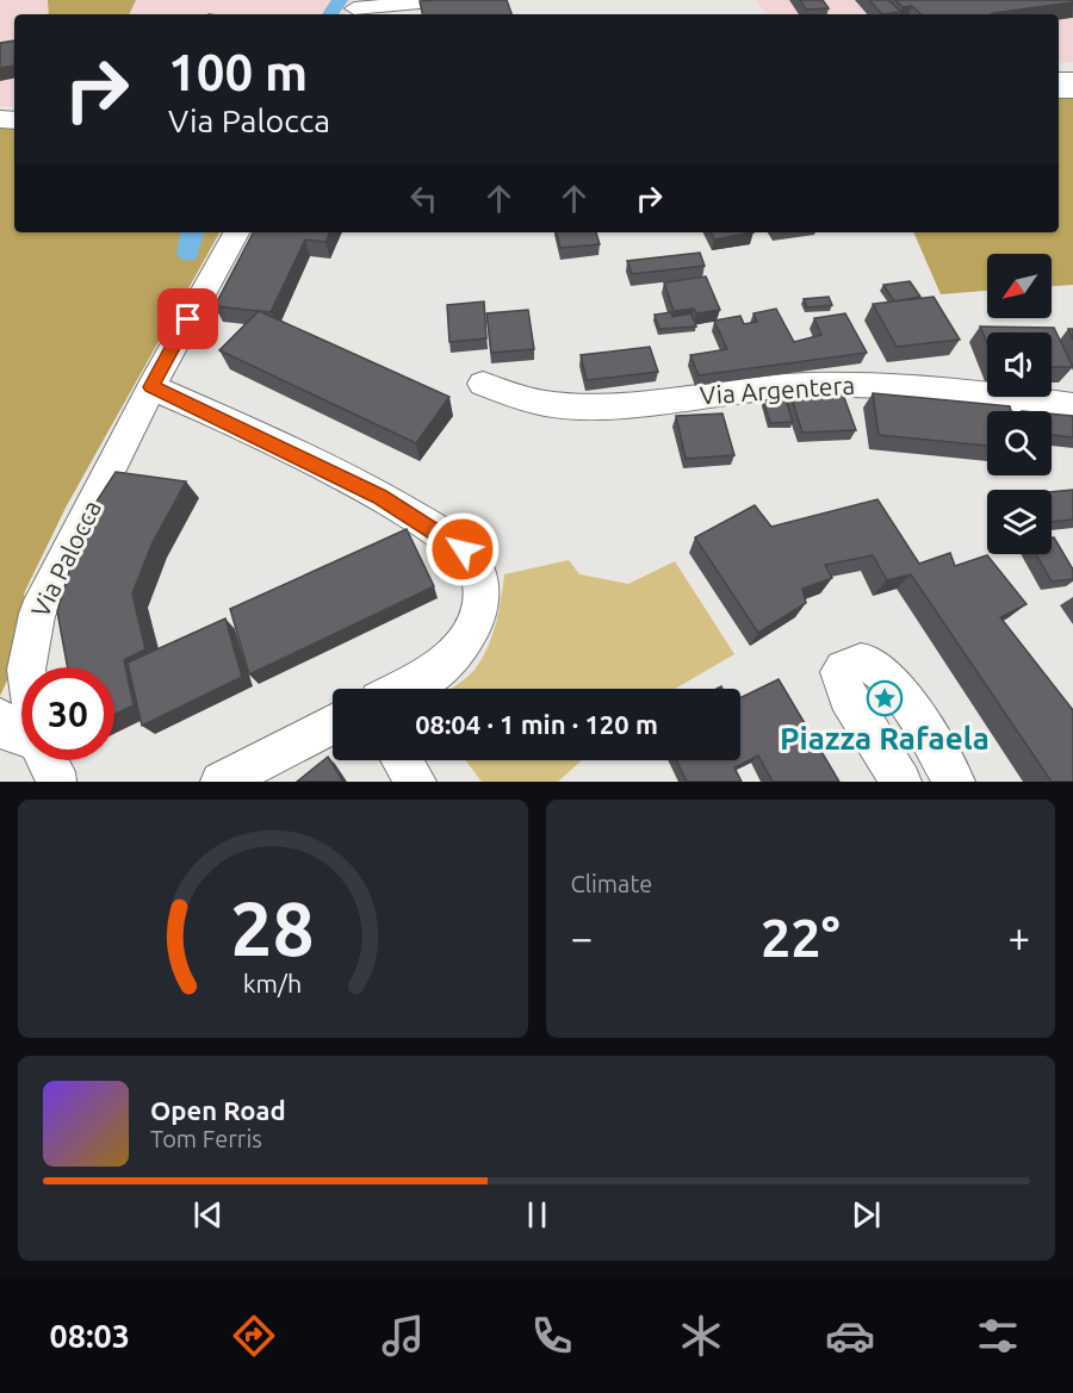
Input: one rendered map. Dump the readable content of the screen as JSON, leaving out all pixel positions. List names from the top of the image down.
{
  "streets": {
    "street": ["Via Argentera", "Via Palocca"]
  },
  "places": {
    "place": ["Piazza Rafaela"]
  },
  "north": "bottom left",
  "page": {
    "turn": ["100 m", "Via Palocca"],
    "limit": "30",
    "trip": "08:04 · 1 min · 120 m",
    "tile": "Climate",
    "heat": ["−", "22°", "+"],
    "song": ["Open Road", "Tom Ferris"],
    "tabs": "08:03",
    "gauge": ["28", "km/h"]
  }
}
